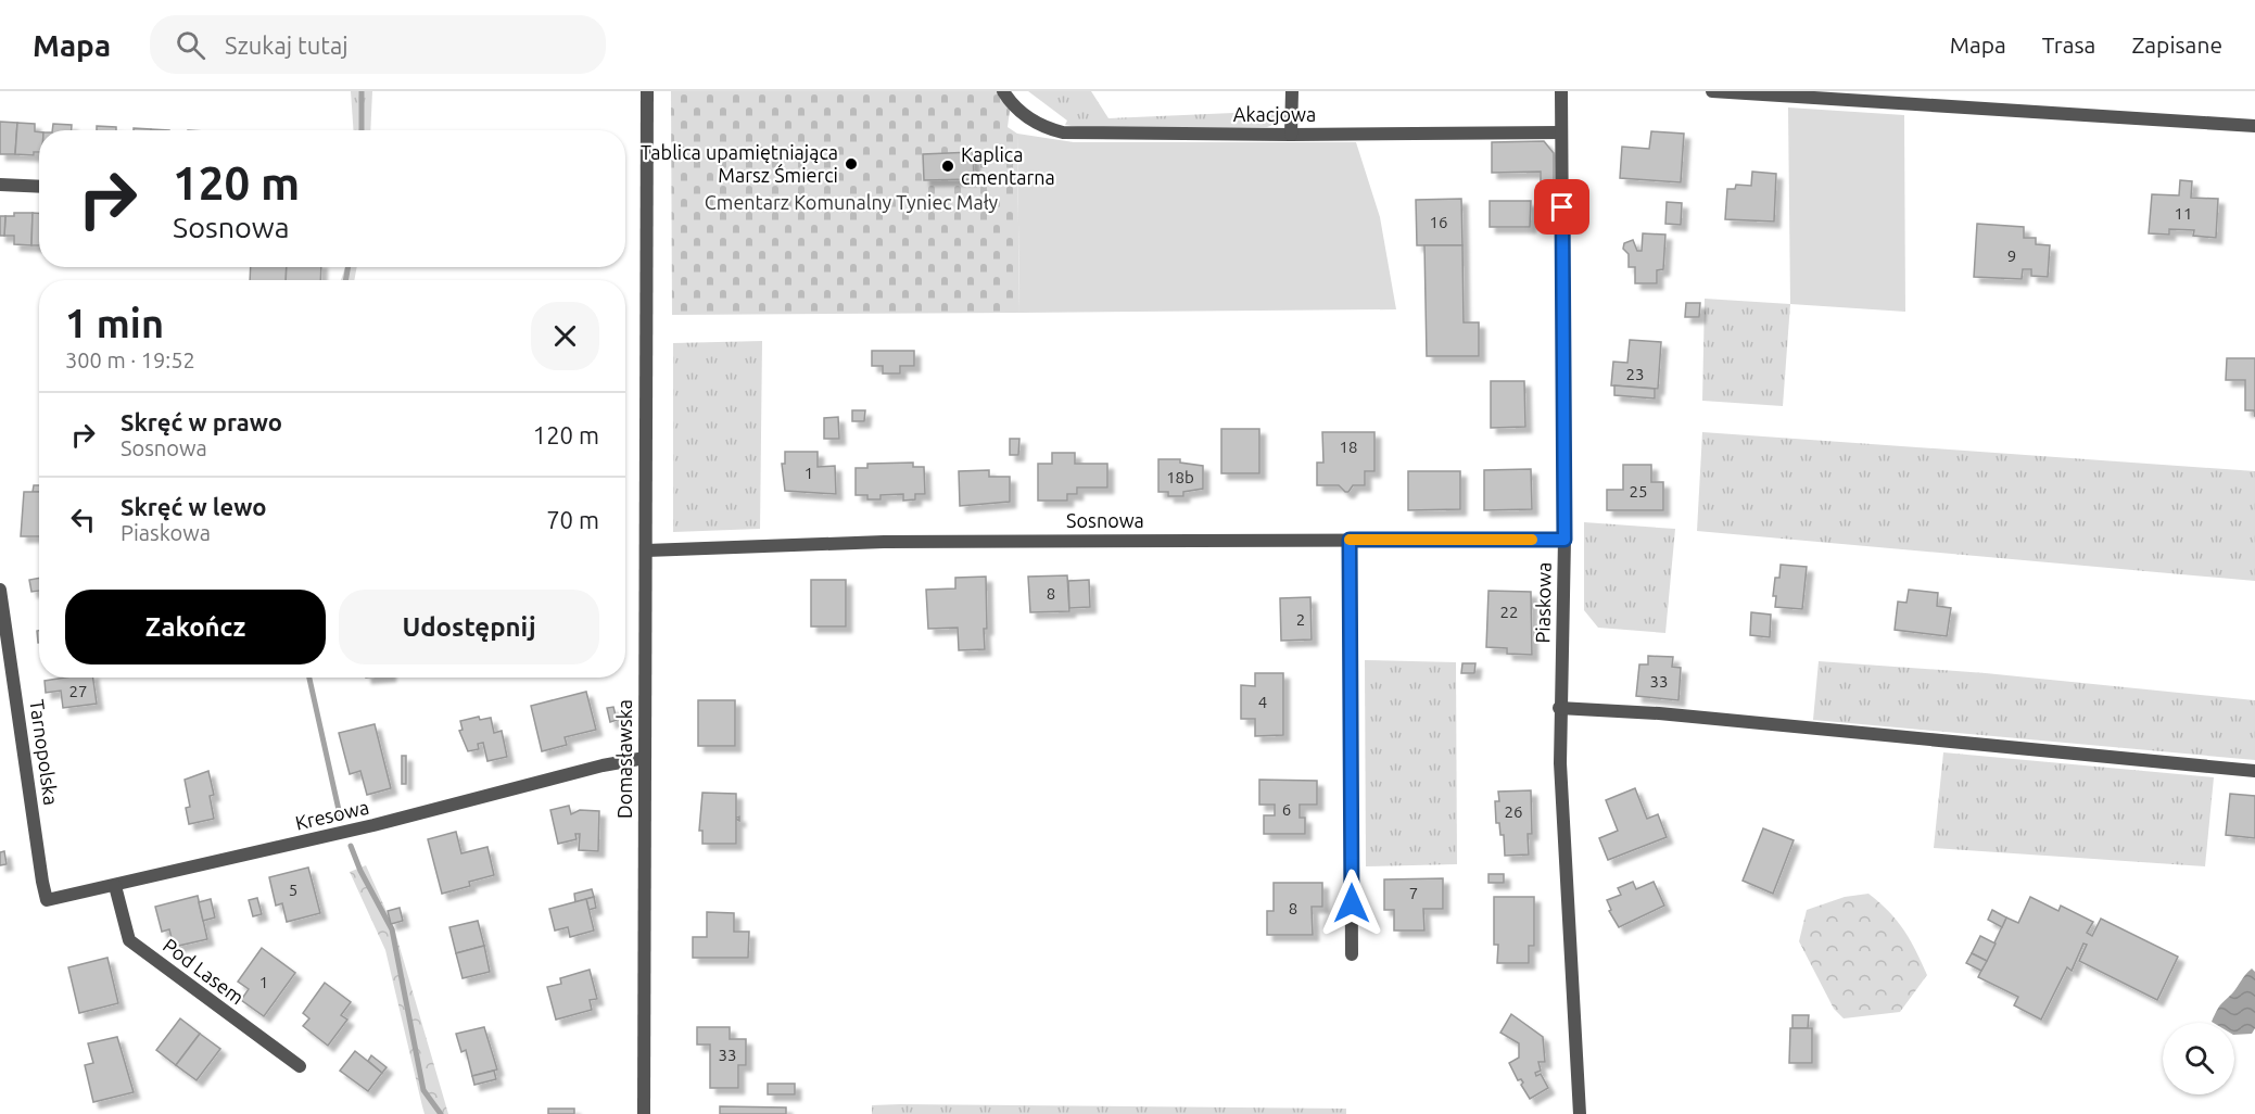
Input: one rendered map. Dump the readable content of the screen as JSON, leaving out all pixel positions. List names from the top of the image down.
{
  "streets": {
    "street": [
      "Akacjowa",
      "Sosnowa",
      "Piaskowa",
      "Tarnopolska",
      "Domasławska",
      "Kresowa",
      "Pod Lasem"
    ]
  },
  "crossings": [
    ["Akacjowa", "Piaskowa"],
    ["Sosnowa", "Piaskowa"],
    ["Sosnowa", "Domasławska"],
    ["Tarnopolska", "Kresowa"],
    ["Domasławska", "Kresowa"],
    ["Kresowa", "Pod Lasem"]
  ],
  "parks": ["Cmentarz Komunalny Tyniec Mały"],
  "places": ["Tablica upamiętniająca Marsz Śmierci", "Kaplica cmentarna"],
  "house_numbers": [
    "11",
    "16",
    "9",
    "23",
    "18",
    "1",
    "18b",
    "25",
    "8",
    "22",
    "2",
    "33",
    "27",
    "4",
    "6",
    "26",
    "5",
    "7",
    "8",
    "1",
    "33"
  ],
  "page": {
    "header": "Mapa",
    "search": "Szukaj tutaj",
    "nav": ["Mapa", "Trasa", "Zapisane"],
    "turn": ["120 m", "Sosnowa"],
    "heading": ["1 min", "300 m · 19:52"],
    "list": [
      {
        "name": "Skręć w prawo",
        "note": "Sosnowa",
        "value": "120 m"
      },
      {
        "name": "Skręć w lewo",
        "note": "Piaskowa",
        "value": "70 m"
      }
    ],
    "buttons": ["Zakończ", "Udostępnij"]
  }
}
